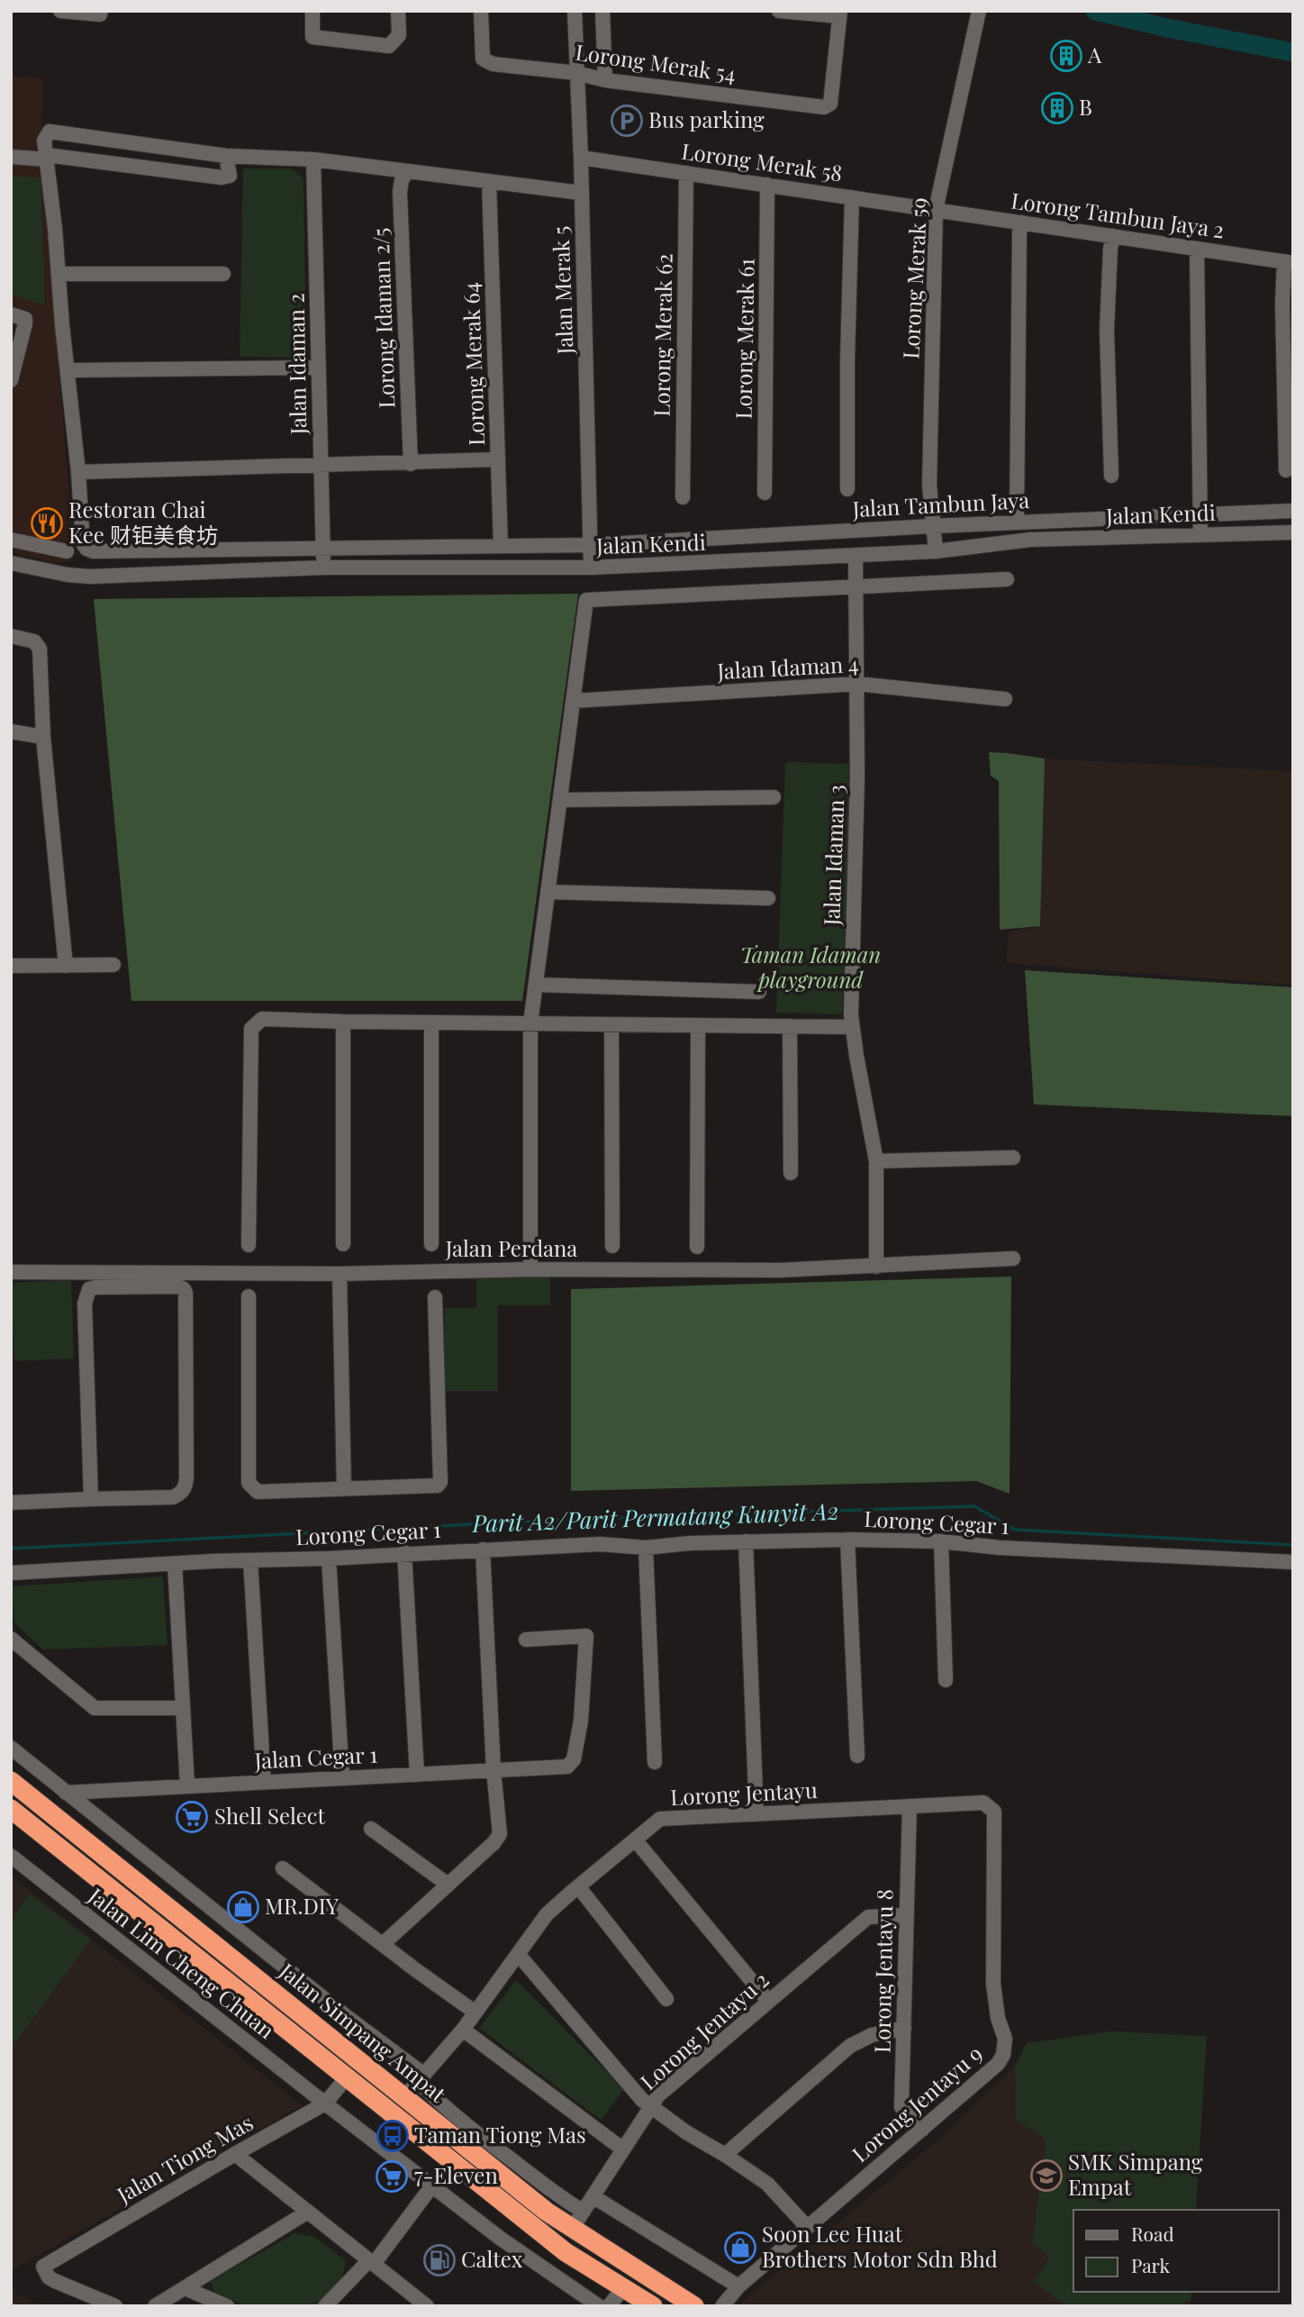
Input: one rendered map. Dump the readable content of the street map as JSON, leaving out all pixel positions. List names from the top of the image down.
{
  "streets": {
    "highway": ["Jalan Simpang Ampat"],
    "street": [
      "Lorong Merak 54",
      "Lorong Merak 58",
      "Lorong Tambun Jaya 2",
      "Lorong Merak 59",
      "Jalan Merak 5",
      "Lorong Idaman 2/5",
      "Lorong Merak 62",
      "Lorong Merak 61",
      "Jalan Idaman 2",
      "Lorong Merak 64",
      "Jalan Tambun Jaya",
      "Jalan Kendi",
      "Jalan Idaman 4",
      "Jalan Idaman 3",
      "Jalan Perdana",
      "Lorong Cegar 1",
      "Jalan Cegar 1",
      "Lorong Jentayu",
      "Jalan Lim Cheng Chuan",
      "Lorong Jentayu 8",
      "Lorong Jentayu 2",
      "Lorong Jentayu 9",
      "Jalan Tiong Mas"
    ]
  },
  "crossings": [
    ["Lorong Merak 54", "Jalan Merak 5"],
    ["Lorong Merak 58", "Lorong Tambun Jaya 2"],
    ["Lorong Merak 58", "Lorong Merak 59"],
    ["Lorong Merak 58", "Jalan Merak 5"],
    ["Lorong Merak 58", "Lorong Merak 62"],
    ["Lorong Merak 58", "Lorong Merak 61"],
    ["Lorong Tambun Jaya 2", "Lorong Merak 59"],
    ["Lorong Merak 59", "Jalan Tambun Jaya"],
    ["Lorong Merak 59", "Jalan Kendi"],
    ["Jalan Merak 5", "Jalan Tambun Jaya"],
    ["Jalan Merak 5", "Jalan Kendi"],
    ["Jalan Idaman 2", "Jalan Kendi"],
    ["Lorong Merak 64", "Jalan Kendi"],
    ["Jalan Tambun Jaya", "Jalan Kendi"],
    ["Jalan Kendi", "Jalan Idaman 3"],
    ["Jalan Idaman 4", "Jalan Idaman 3"],
    ["Jalan Idaman 3", "Jalan Perdana"],
    ["Lorong Jentayu", "Lorong Jentayu 8"],
    ["Lorong Jentayu", "Jalan Simpang Ampat"],
    ["Lorong Jentayu", "Lorong Jentayu 9"],
    ["Jalan Lim Cheng Chuan", "Jalan Tiong Mas"],
    ["Lorong Jentayu 8", "Lorong Jentayu 2"],
    ["Lorong Jentayu 8", "Lorong Jentayu 9"],
    ["Lorong Jentayu 2", "Jalan Simpang Ampat"],
    ["Jalan Simpang Ampat", "Jalan Tiong Mas"]
  ],
  "water": ["Parit A2/Parit Permatang Kunyit A2"],
  "parks": ["Taman Idaman playground"],
  "places": {
    "building": ["A", "B"],
    "parking": ["Bus parking"],
    "restaurant": ["Restoran Chai Kee 财钜美食坊"],
    "supermarket": ["Shell Select", "7-Eleven"],
    "shop": ["MR.DIY", "Soon Lee Huat Brothers Motor Sdn Bhd"],
    "bus stop": ["Taman Tiong Mas"],
    "school or university": ["SMK Simpang Empat"],
    "fuel station": ["Caltex"]
  },
  "legend": ["Road", "Park"]
}
